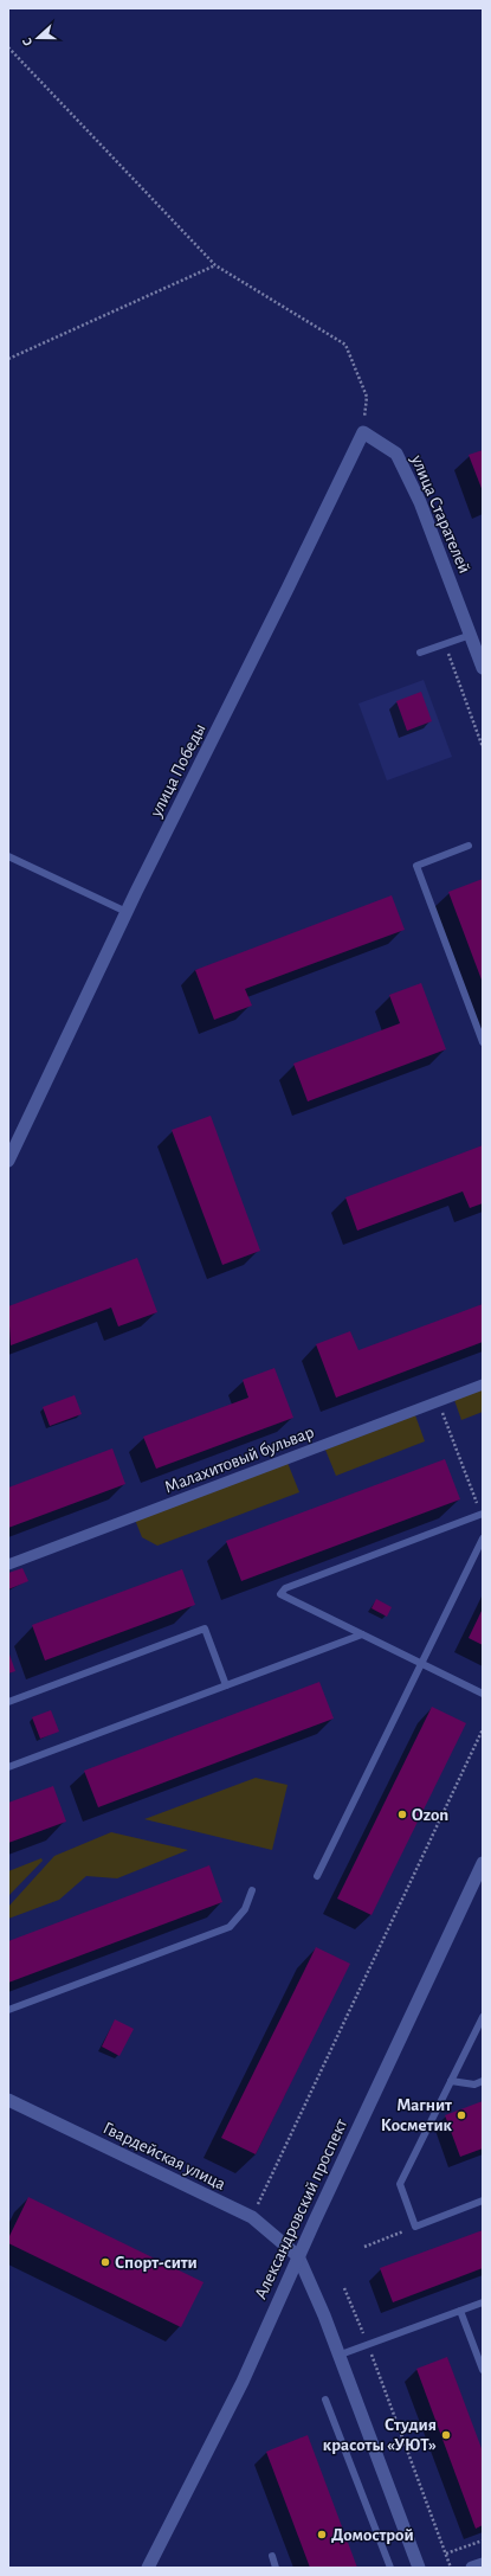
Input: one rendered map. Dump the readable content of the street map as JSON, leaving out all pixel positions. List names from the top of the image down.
{
  "streets": {
    "street": [
      "улица Старателей",
      "улица Победы",
      "Малахитовый бульвар",
      "Гвардейская улица",
      "Александровский проспект"
    ]
  },
  "crossings": [
    ["улица Старателей", "улица Победы"],
    ["Гвардейская улица", "Александровский проспект"]
  ],
  "places": [
    "Ozon",
    "Магнит Косметик",
    "Спорт-сити",
    "Студия красоты «УЮТ»",
    "Домострой"
  ],
  "north": "left"
}
